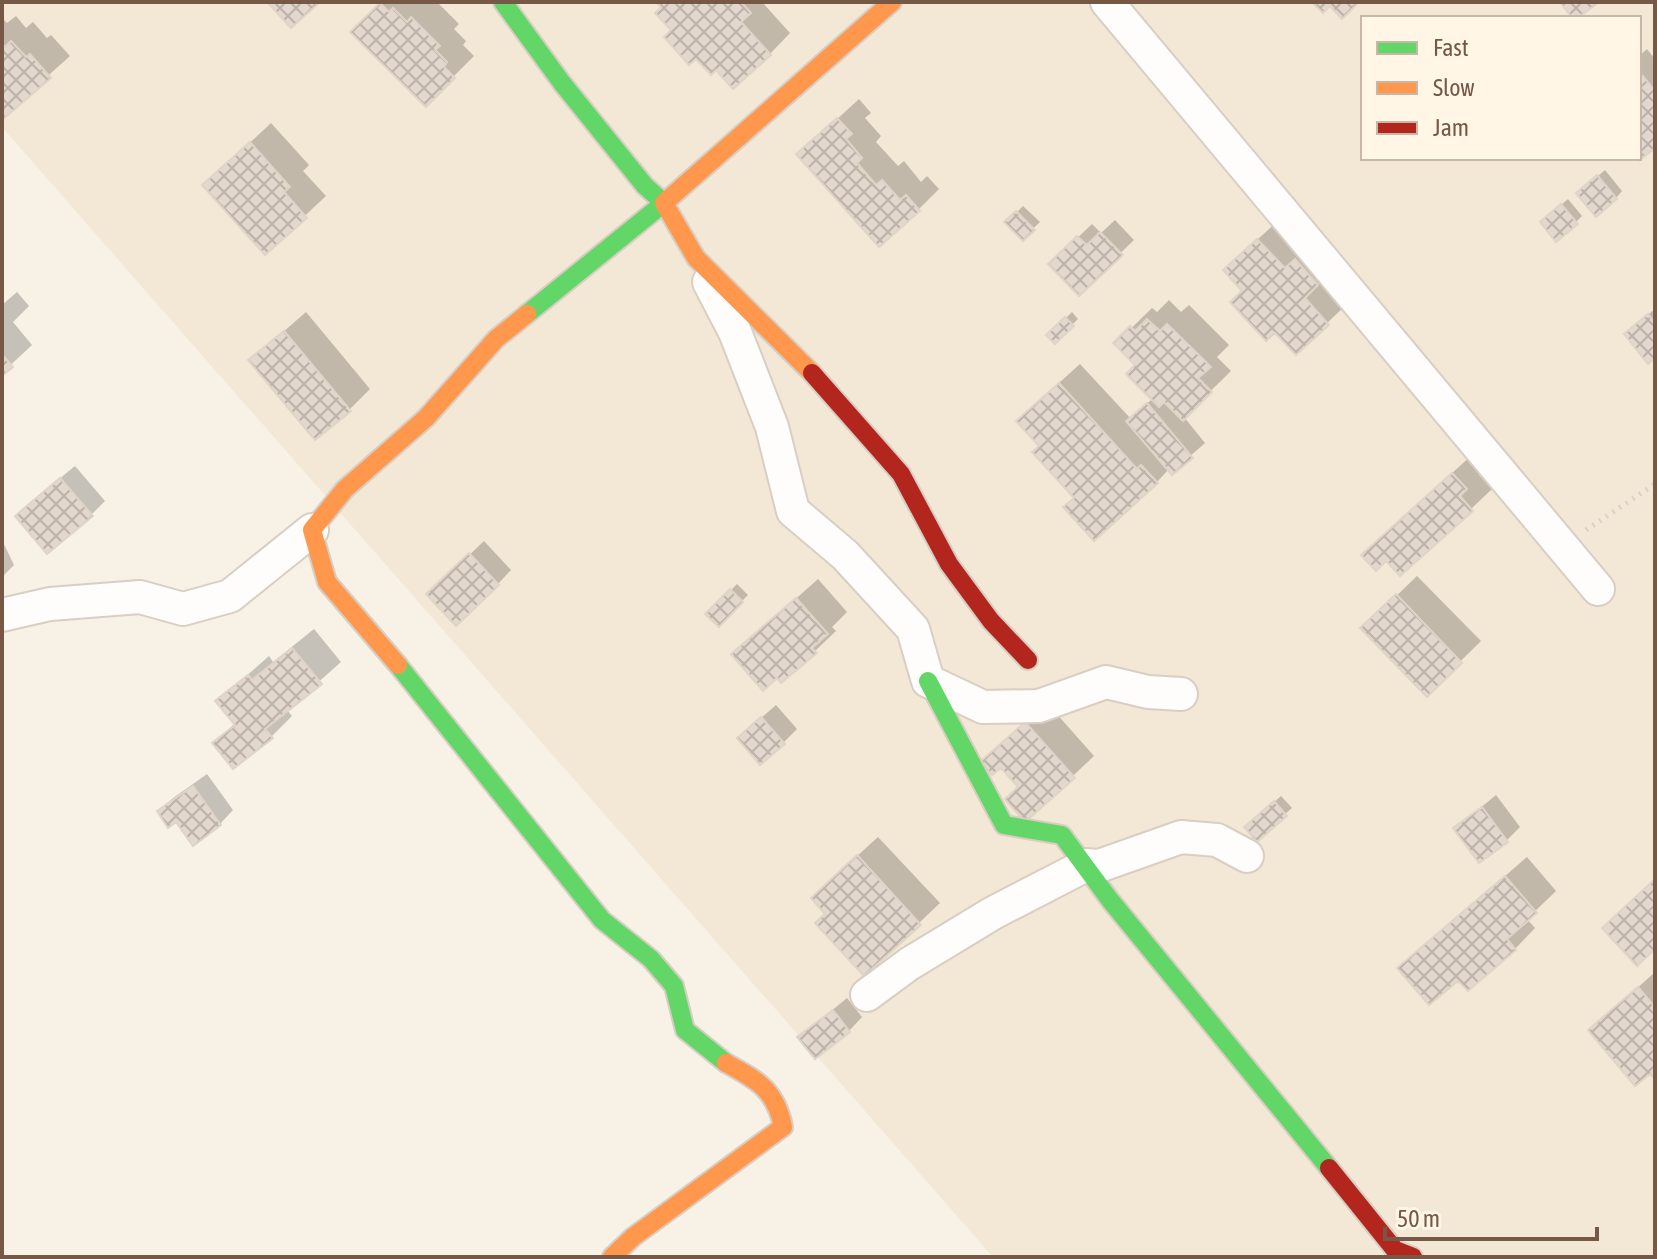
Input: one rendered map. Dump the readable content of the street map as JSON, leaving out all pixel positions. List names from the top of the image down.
{
  "legend": ["Fast", "Slow", "Jam"],
  "scale_bar": "50 m"
}
